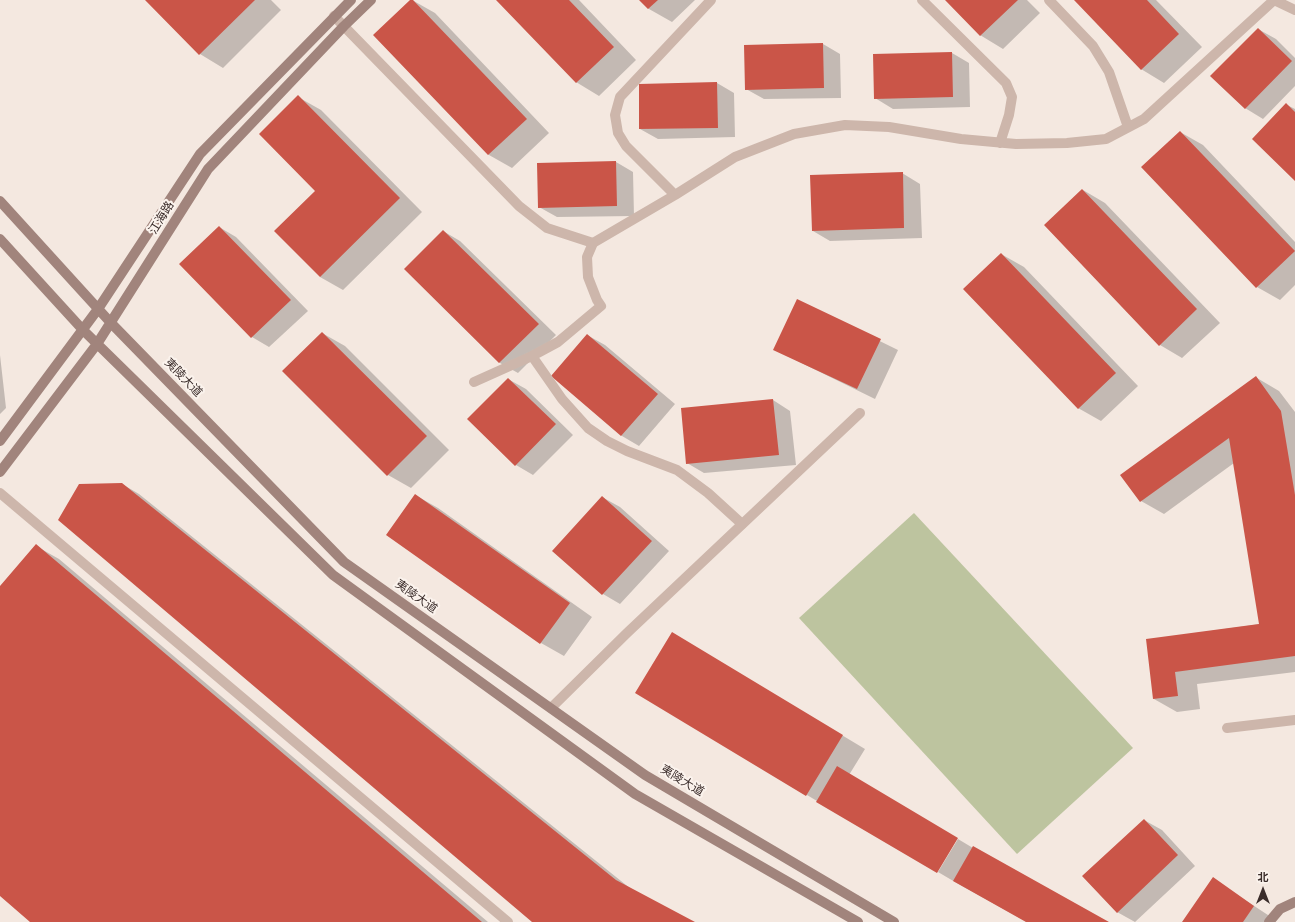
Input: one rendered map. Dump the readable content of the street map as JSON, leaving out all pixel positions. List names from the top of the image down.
{
  "streets": {
    "main road": ["江海路", "夷陵大道"]
  },
  "crossings": [
    ["江海路", "夷陵大道"]
  ],
  "north": "top"
}
